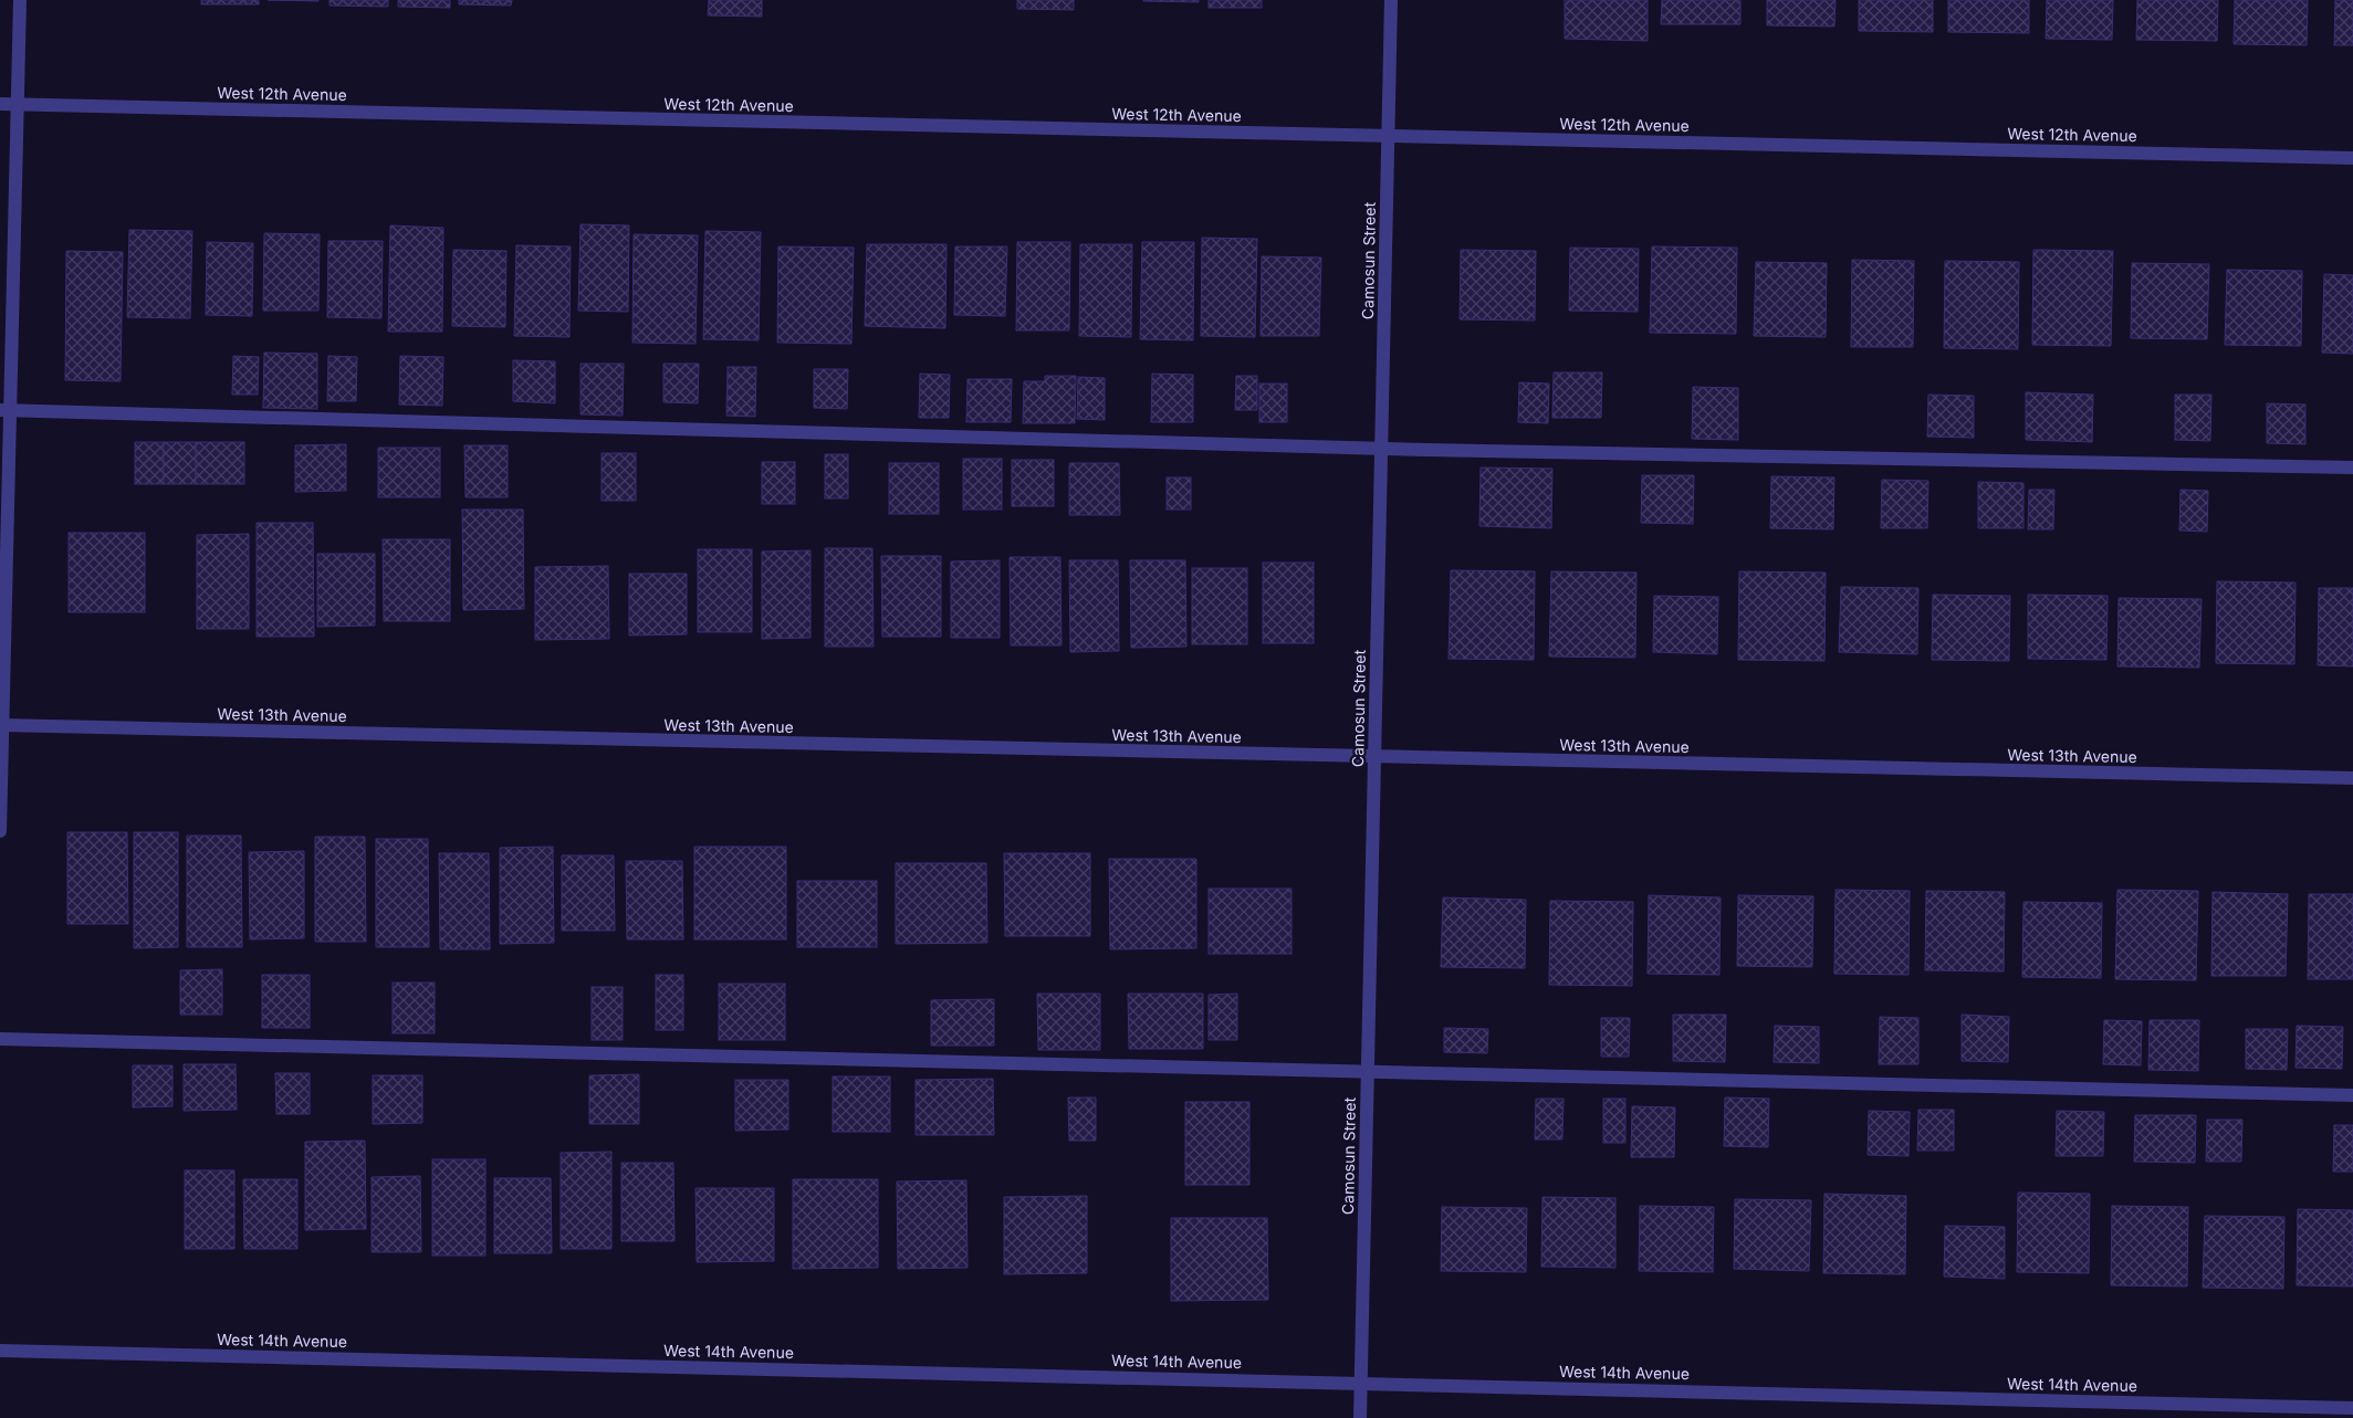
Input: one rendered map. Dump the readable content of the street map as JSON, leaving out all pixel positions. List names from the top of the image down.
{
  "streets": {
    "street": [
      "West 12th Avenue",
      "Camosun Street",
      "West 13th Avenue",
      "West 14th Avenue"
    ]
  },
  "crossings": [
    ["West 12th Avenue", "Camosun Street"],
    ["Camosun Street", "West 13th Avenue"],
    ["Camosun Street", "West 14th Avenue"]
  ]
}
